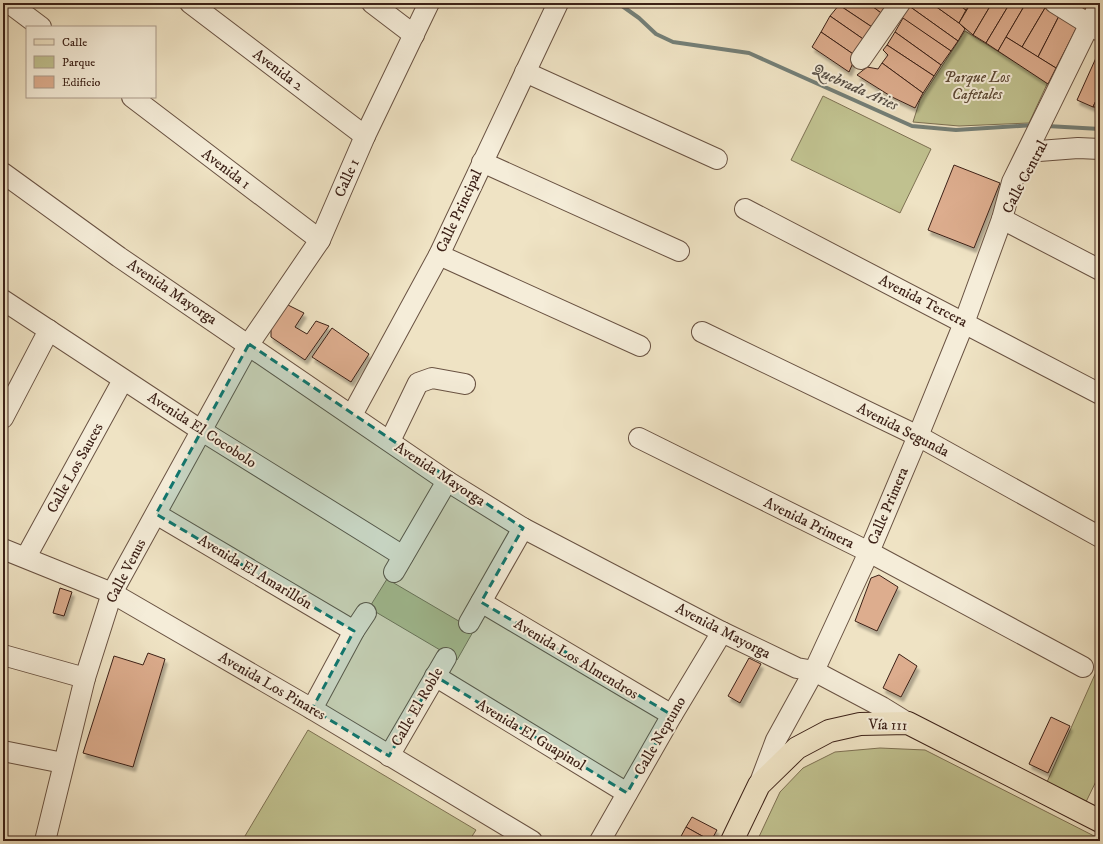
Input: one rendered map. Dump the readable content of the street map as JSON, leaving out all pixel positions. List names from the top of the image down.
{
  "streets": {
    "main road": ["Vía 111"],
    "street": [
      "Avenida 2",
      "Avenida 1",
      "Calle Central",
      "Calle 1",
      "Calle Principal",
      "Avenida Mayorga",
      "Avenida Tercera",
      "Avenida El Cocobolo",
      "Avenida Segunda",
      "Calle Los Sauces",
      "Calle Primera",
      "Avenida Primera",
      "Calle Venus",
      "Avenida El Amarillón",
      "Avenida Los Almendros",
      "Avenida Los Pinares",
      "Calle El Roble",
      "Avenida El Guapinol",
      "Calle Neptuno"
    ]
  },
  "crossings": [
    ["Avenida 2", "Calle 1"],
    ["Avenida 1", "Calle 1"],
    ["Calle Central", "Calle Primera"],
    ["Calle 1", "Avenida Mayorga"],
    ["Calle 1", "Calle Venus"],
    ["Calle Principal", "Avenida Mayorga"],
    ["Avenida Mayorga", "Avenida El Cocobolo"],
    ["Avenida Mayorga", "Calle Primera"],
    ["Avenida Mayorga", "Calle Venus"],
    ["Avenida Mayorga", "Vía 111"],
    ["Avenida Mayorga", "Calle Neptuno"],
    ["Avenida Tercera", "Calle Primera"],
    ["Avenida El Cocobolo", "Calle Los Sauces"],
    ["Avenida El Cocobolo", "Calle Venus"],
    ["Avenida Segunda", "Calle Primera"],
    ["Calle Los Sauces", "Avenida Los Pinares"],
    ["Calle Primera", "Avenida Primera"],
    ["Calle Primera", "Vía 111"],
    ["Calle Venus", "Avenida El Amarillón"],
    ["Calle Venus", "Avenida Los Pinares"],
    ["Avenida Los Almendros", "Calle Neptuno"],
    ["Avenida Los Pinares", "Calle El Roble"],
    ["Calle El Roble", "Avenida El Guapinol"],
    ["Avenida El Guapinol", "Calle Neptuno"]
  ],
  "water": ["Quebrada Aries"],
  "parks": ["Parque Los Cafetales"],
  "legend": ["Calle", "Parque", "Edificio"]
}
